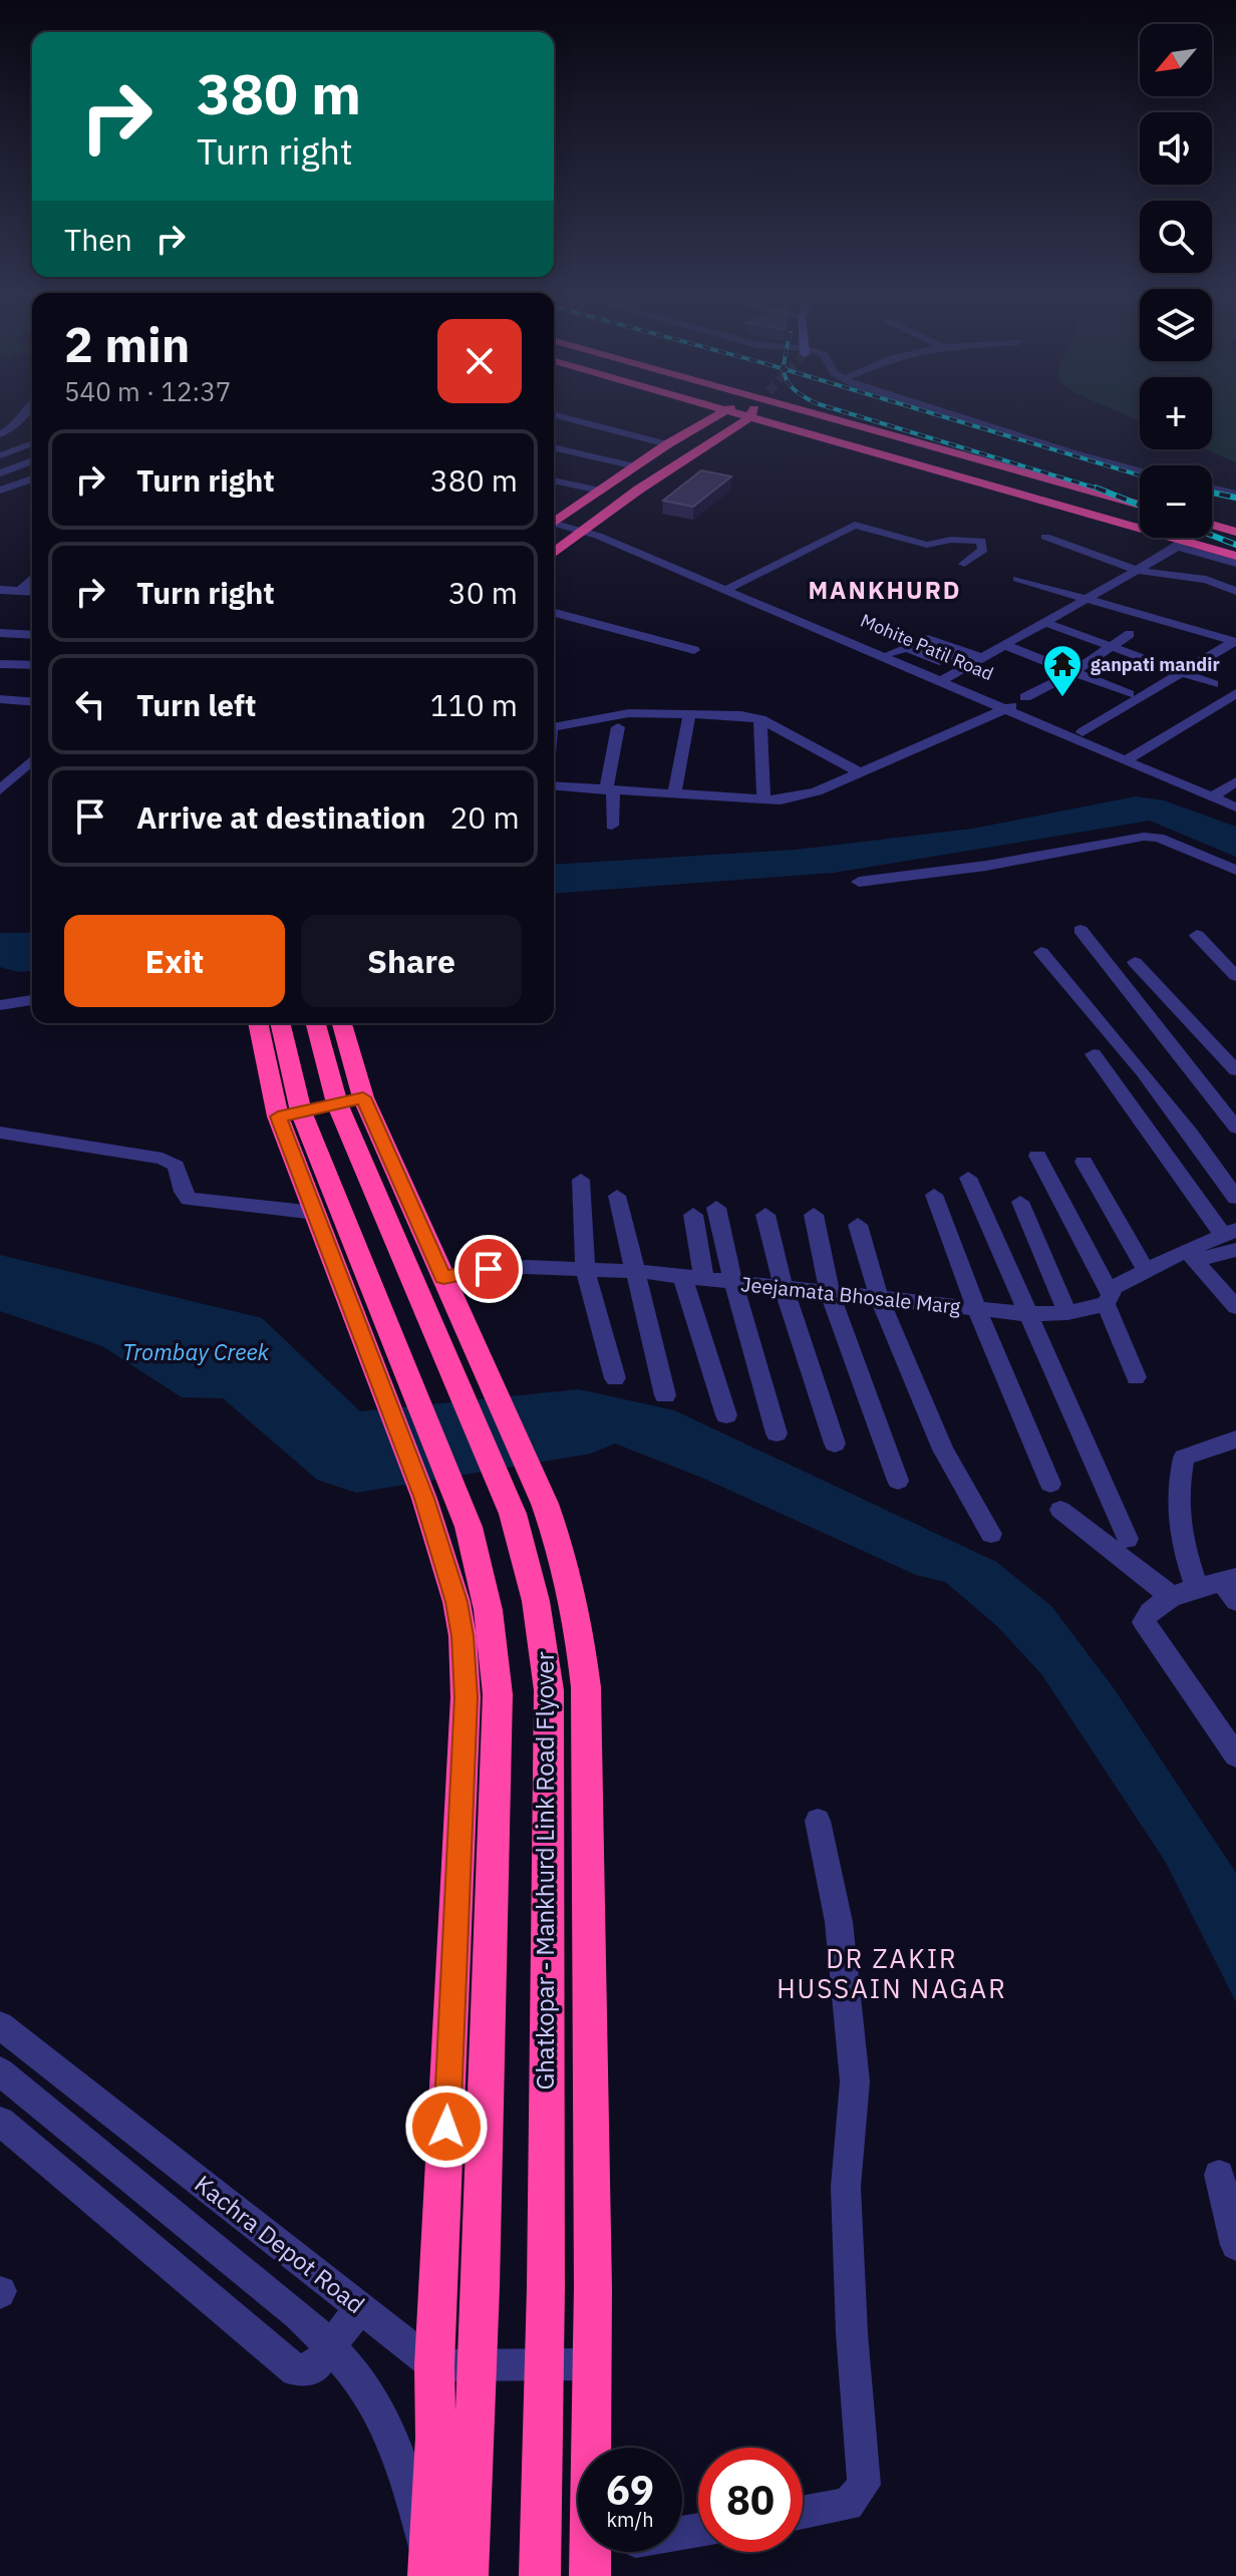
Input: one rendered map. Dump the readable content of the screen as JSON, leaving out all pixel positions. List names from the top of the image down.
{
  "streets": {
    "highway": ["Ghatkopar - Mankhurd Link Road Flyover"],
    "street": ["Mohite Patil Road", "Jeejamata Bhosale Marg", "Kachra Depot Road"]
  },
  "districts": ["MANKHURD", "DR ZAKIR HUSSAIN NAGAR"],
  "water": ["Trombay Creek"],
  "places": {
    "temple": ["ganpati mandir"]
  },
  "north": "bottom left",
  "page": {
    "map_buttons": ["+", "−"],
    "turn": ["380 m", "Turn right"],
    "then": "Then",
    "heading": ["2 min", "540 m · 12:37"],
    "list": [
      {
        "name": "Turn right",
        "value": "380 m"
      },
      {
        "name": "Turn right",
        "value": "30 m"
      },
      {
        "name": "Turn left",
        "value": "110 m"
      },
      {
        "name": "Arrive at destination",
        "value": "20 m"
      }
    ],
    "buttons": ["Exit", "Share"],
    "speed": "69 km/h",
    "limit": "80"
  }
}
